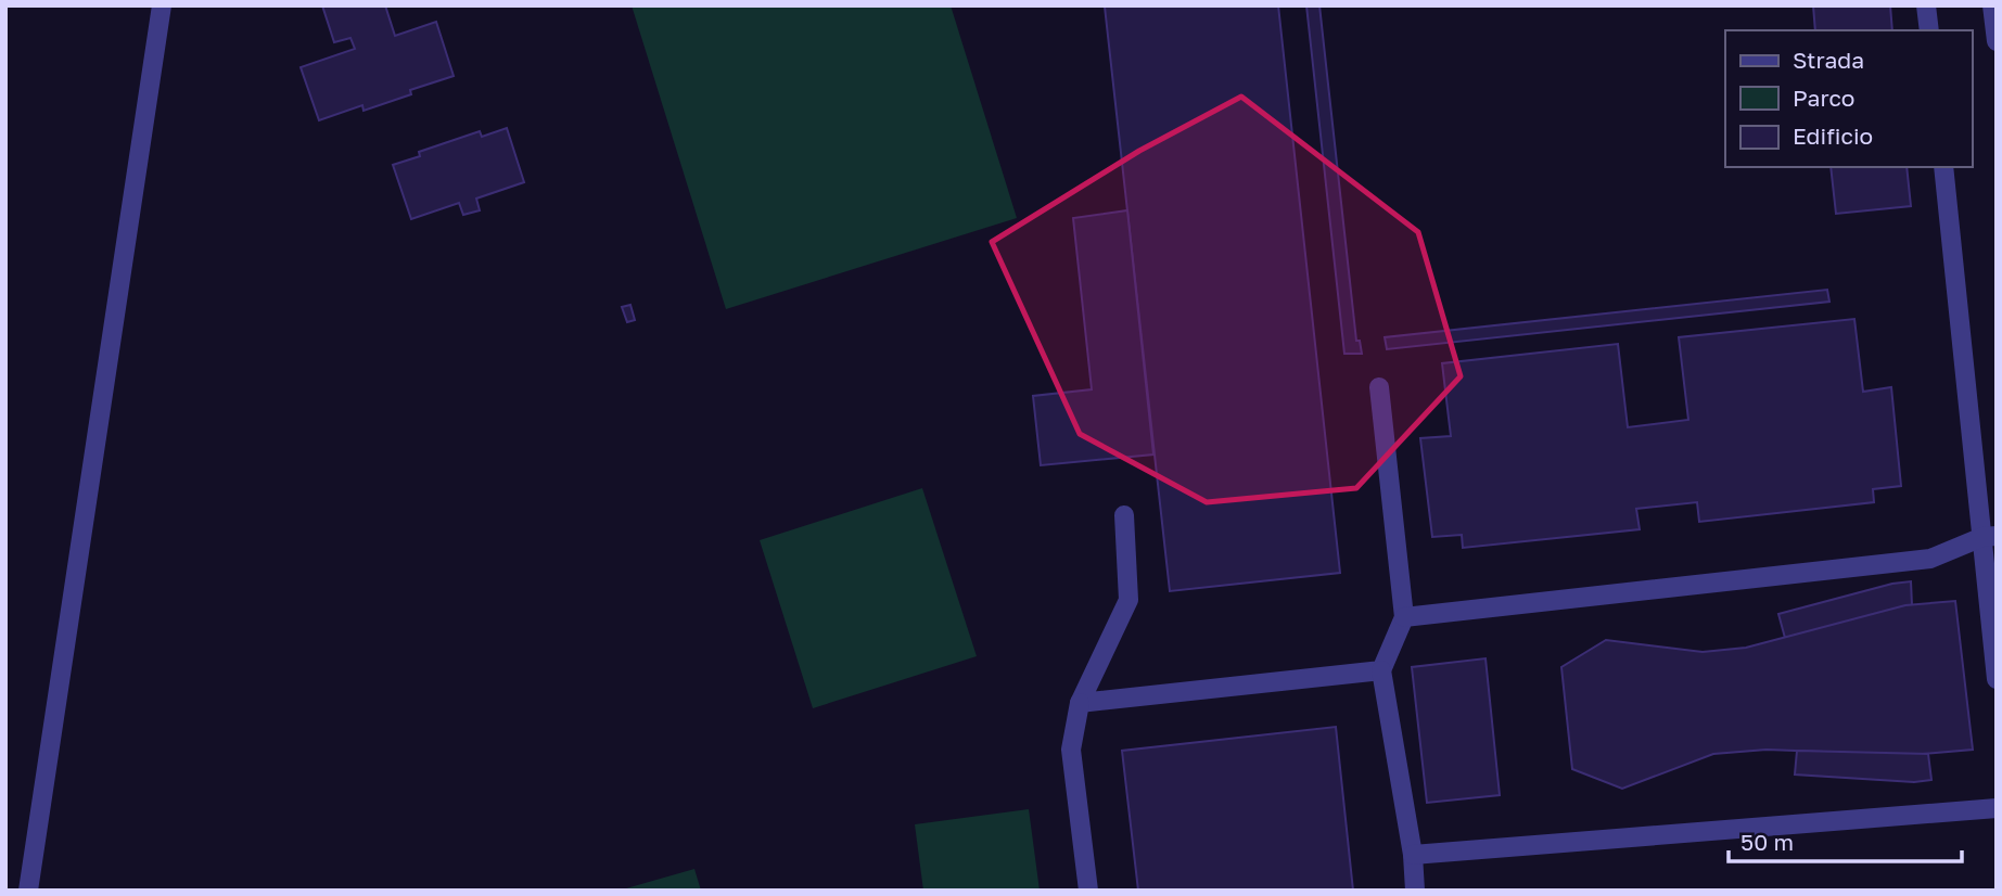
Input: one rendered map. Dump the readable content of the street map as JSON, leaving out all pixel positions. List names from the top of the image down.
{
  "legend": ["Strada", "Parco", "Edificio"],
  "scale_bar": "50 m"
}
